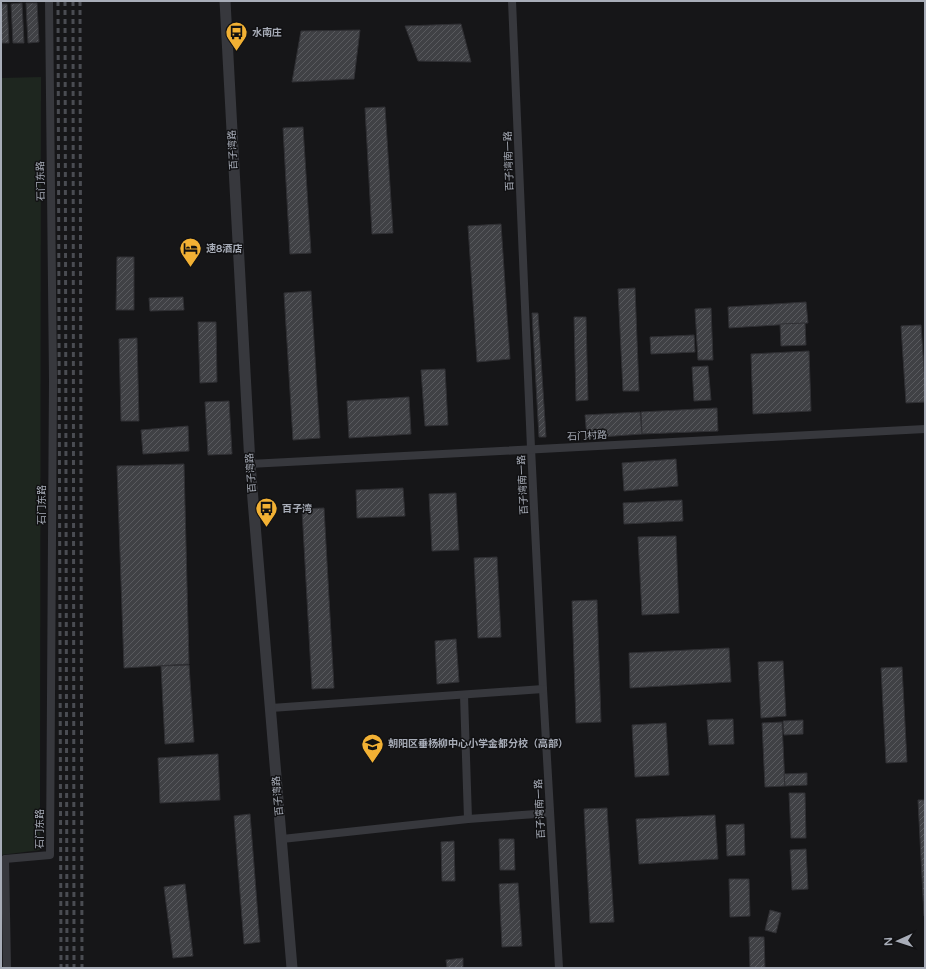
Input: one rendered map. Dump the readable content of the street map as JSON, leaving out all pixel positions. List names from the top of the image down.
{
  "streets": {
    "street": [
      "百子湾路",
      "百子湾南一路",
      "石门东路",
      "石门村路"
    ]
  },
  "crossings": [
    ["百子湾路", "石门村路"],
    ["百子湾南一路", "石门村路"]
  ],
  "places": {
    "bus stop": ["水南庄", "百子湾"],
    "hotel": ["速8酒店"],
    "school or university": ["朝阳区垂杨柳中心小学金都分校（高部）"]
  },
  "north": "left"
}
